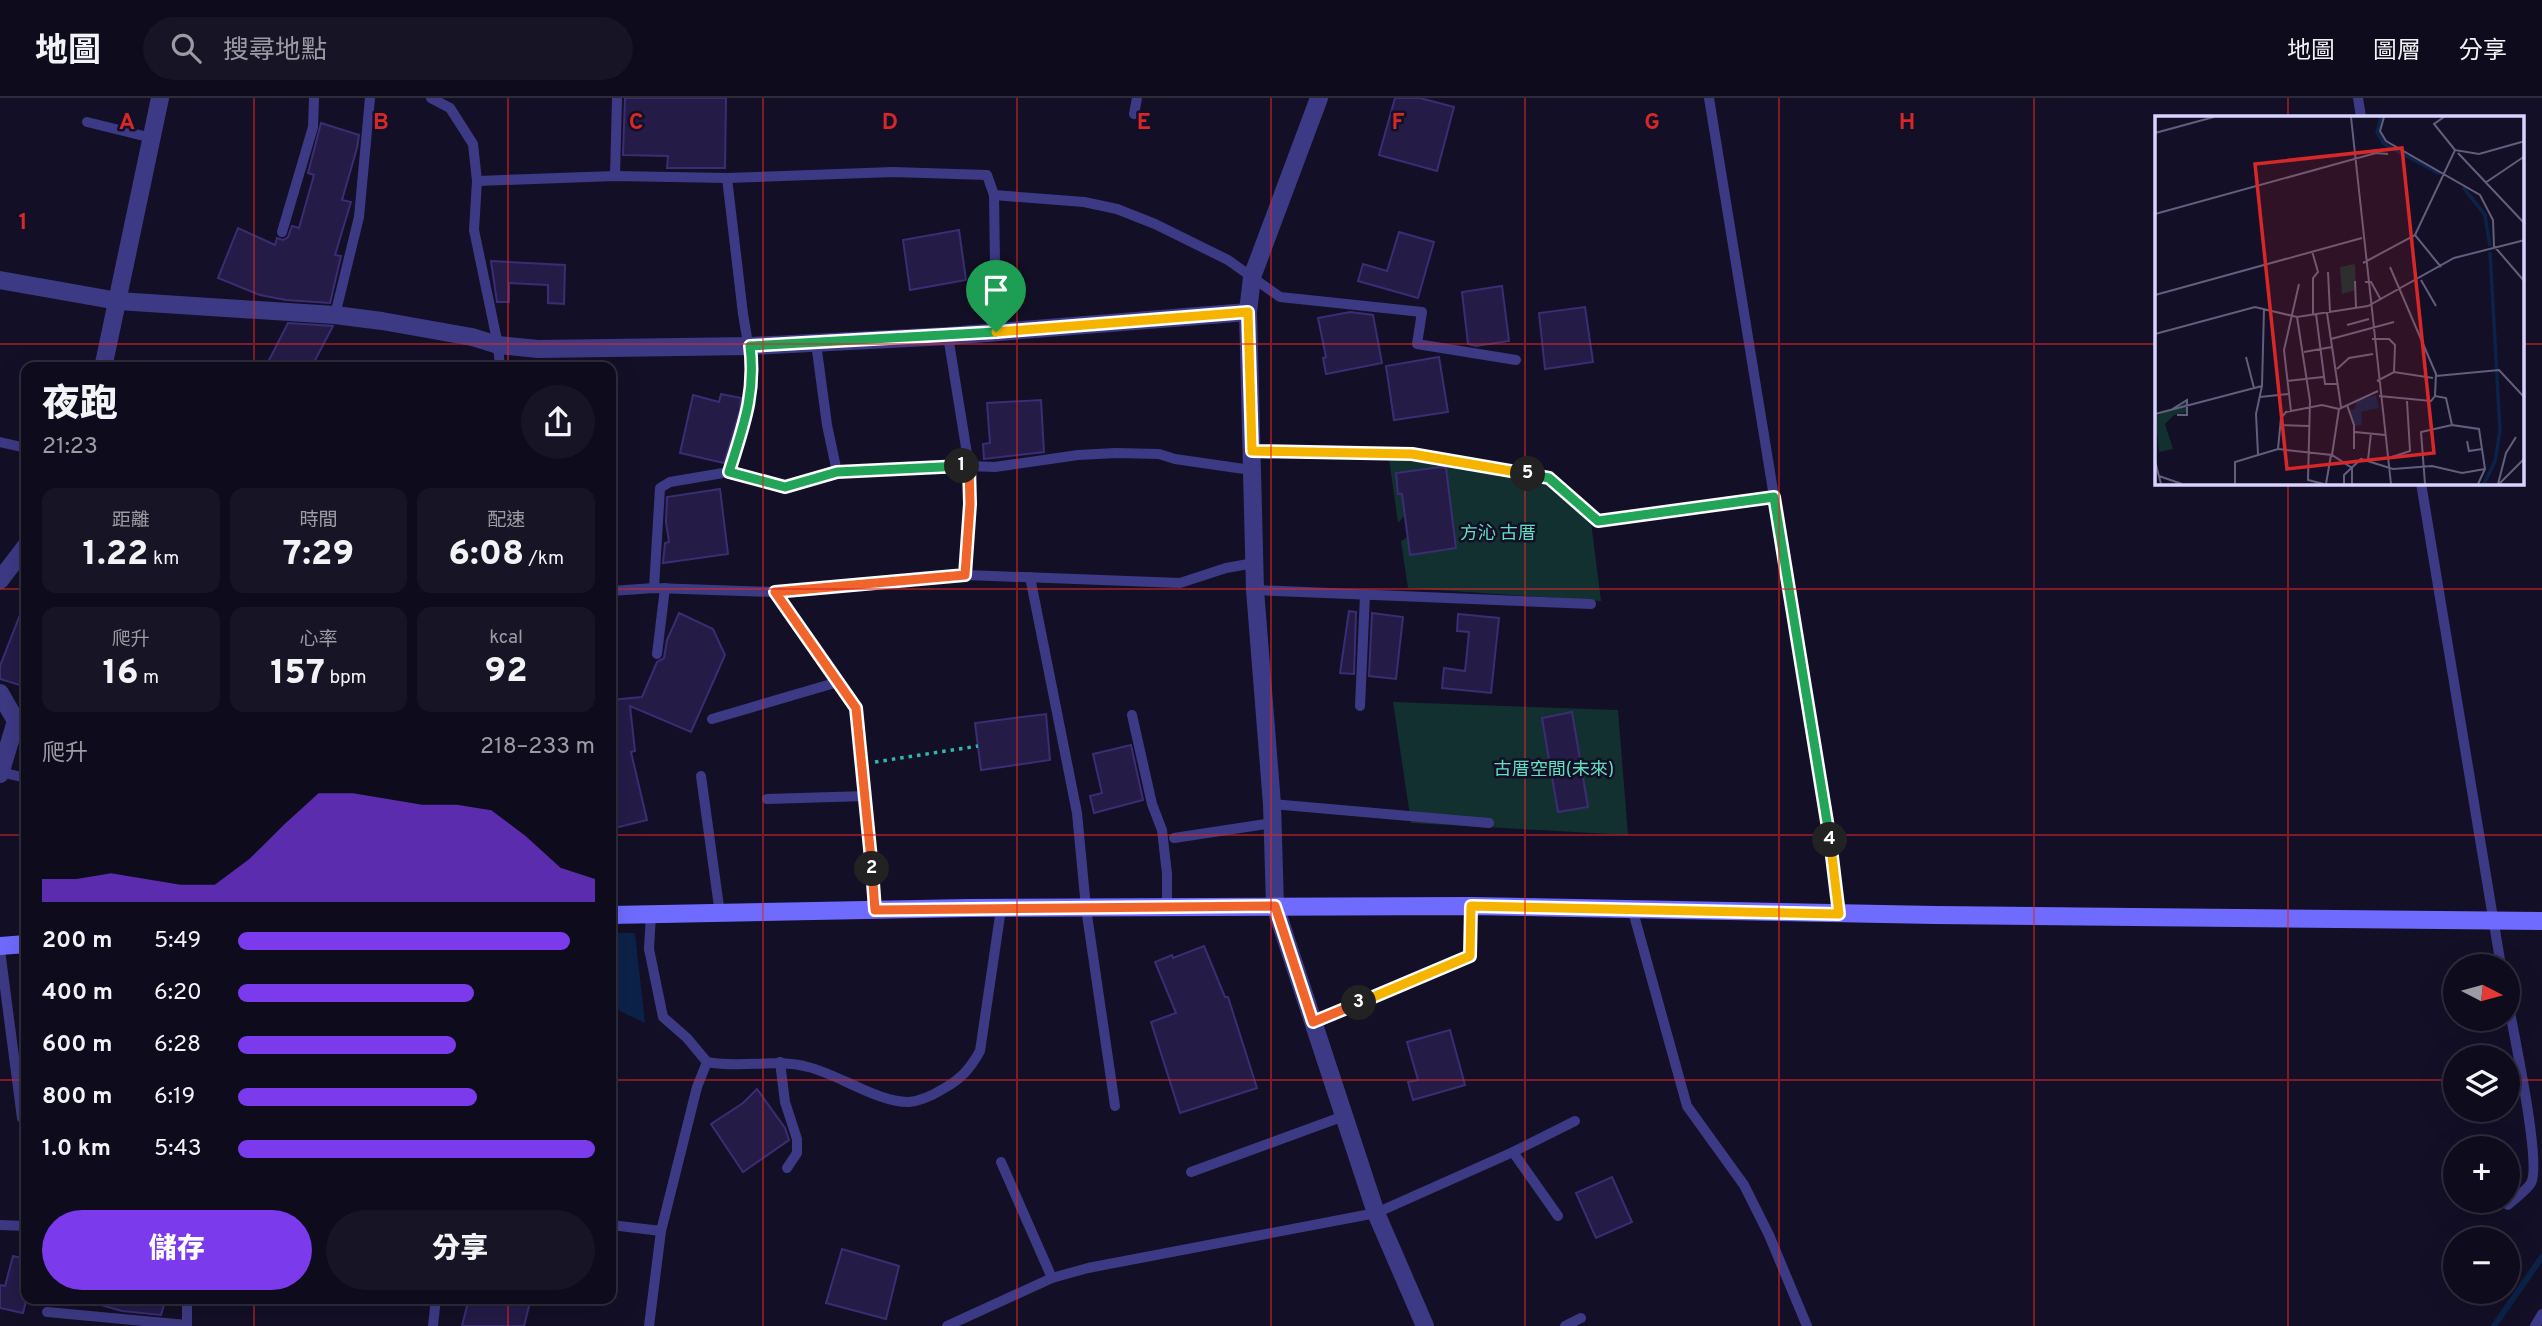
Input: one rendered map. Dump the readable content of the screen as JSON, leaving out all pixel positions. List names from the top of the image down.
{
  "parks": ["方沁 古厝", "古厝空間(未來)"],
  "north": "right",
  "page": {
    "header": "地圖",
    "search": "搜尋地點",
    "nav": ["地圖", "圖層", "分享"],
    "heading": ["夜跑", "21:23"],
    "pins": [
      "1",
      "5",
      "4",
      "2",
      "3"
    ],
    "stats": [
      ["距離", "1.22 km"],
      ["時間", "7:29"],
      ["配速", "6:08 /km"],
      ["爬升", "16 m"],
      ["心率", "157 bpm"],
      ["kcal", "92"]
    ],
    "chart": ["爬升", "218–233 m"],
    "list": [
      {
        "name": "200 m",
        "note": "5:49"
      },
      {
        "name": "400 m",
        "note": "6:20"
      },
      {
        "name": "600 m",
        "note": "6:28"
      },
      {
        "name": "800 m",
        "note": "6:19"
      },
      {
        "name": "1.0 km",
        "note": "5:43"
      }
    ],
    "map_buttons": ["+", "−"],
    "buttons": ["儲存", "分享"]
  },
  "grid": {
    "columns": [
      "A",
      "B",
      "C",
      "D",
      "E",
      "F",
      "G",
      "H"
    ],
    "rows": ["1"]
  }
}
